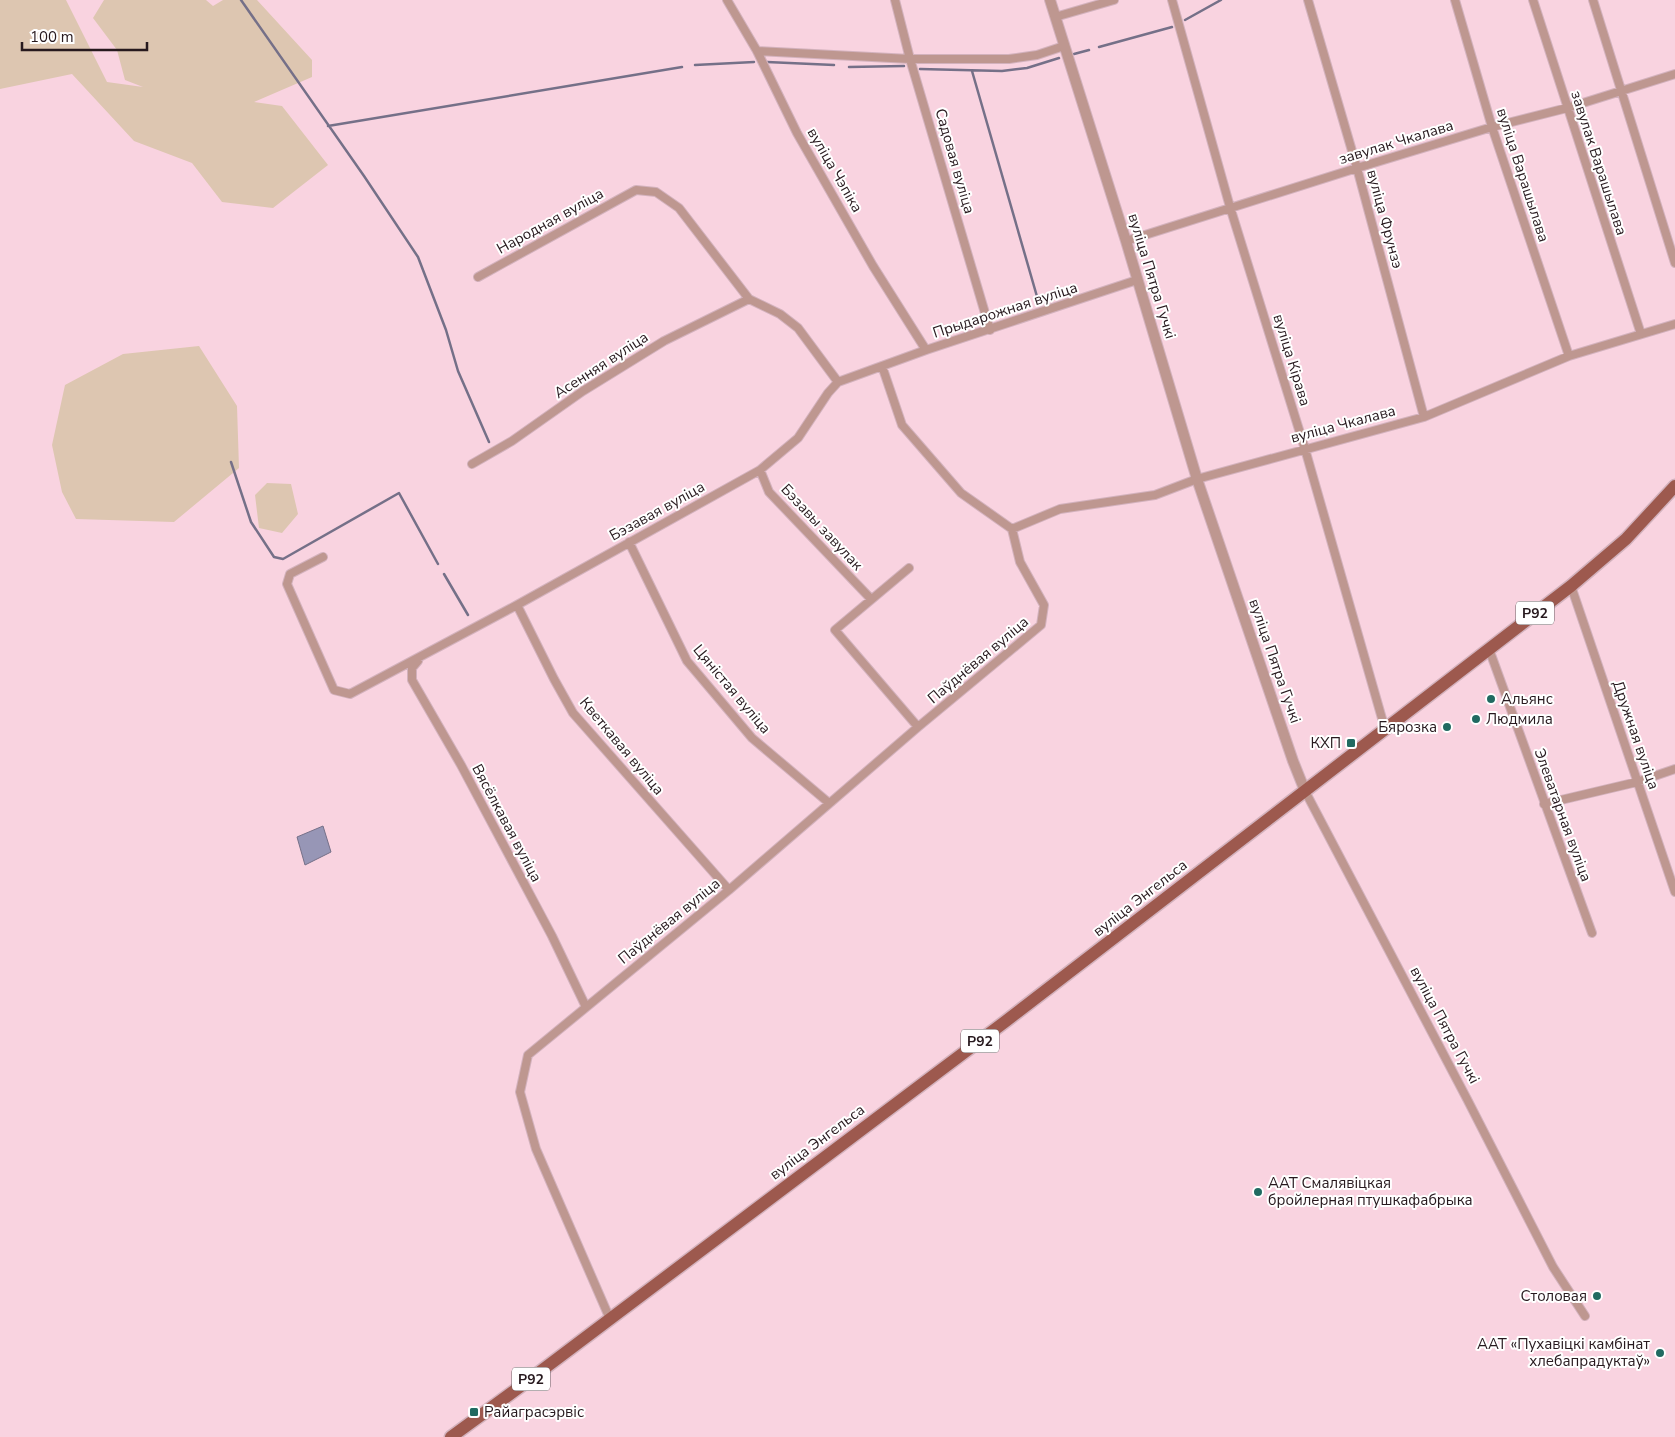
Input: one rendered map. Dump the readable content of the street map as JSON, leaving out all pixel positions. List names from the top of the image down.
{
  "streets": {
    "main road": ["Р92", "вуліца Энгельса"],
    "street": [
      "завулак Чкалава",
      "Садовая вуліца",
      "завулак Варашылава",
      "вуліца Чэпіка",
      "вуліца Варашылава",
      "вуліца Фрунзэ",
      "Народная вуліца",
      "вуліца Пятра Гучкі",
      "Прыдарожная вуліца",
      "вуліца Кірава",
      "Асенняя вуліца",
      "вуліца Чкалава",
      "Бэзавая вуліца",
      "Бэзавы завулак",
      "Паўднёвая вуліца",
      "Цяністая вуліца",
      "Дружная вуліца",
      "Кветкавая вуліца",
      "Элеватарная вуліца",
      "Вясёлкавая вуліца"
    ]
  },
  "crossings": [
    ["завулак Чкалава", "завулак Варашылава"],
    ["завулак Чкалава", "вуліца Варашылава"],
    ["завулак Чкалава", "вуліца Фрунзэ"],
    ["завулак Чкалава", "вуліца Пятра Гучкі"],
    ["завулак Чкалава", "вуліца Кірава"],
    ["Садовая вуліца", "Прыдарожная вуліца"],
    ["завулак Варашылава", "вуліца Чкалава"],
    ["вуліца Чэпіка", "Прыдарожная вуліца"],
    ["вуліца Варашылава", "вуліца Чкалава"],
    ["вуліца Фрунзэ", "вуліца Чкалава"],
    ["Народная вуліца", "Асенняя вуліца"],
    ["вуліца Пятра Гучкі", "Прыдарожная вуліца"],
    ["вуліца Пятра Гучкі", "вуліца Чкалава"],
    ["вуліца Пятра Гучкі", "вуліца Энгельса"],
    ["вуліца Кірава", "вуліца Чкалава"],
    ["вуліца Кірава", "вуліца Энгельса"],
    ["вуліца Чкалава", "Паўднёвая вуліца"],
    ["Бэзавая вуліца", "Бэзавы завулак"],
    ["Бэзавая вуліца", "Цяністая вуліца"],
    ["Бэзавая вуліца", "Кветкавая вуліца"],
    ["Бэзавая вуліца", "Вясёлкавая вуліца"],
    ["Р92", "Паўднёвая вуліца"],
    ["Р92", "вуліца Энгельса"],
    ["Паўднёвая вуліца", "Цяністая вуліца"],
    ["Паўднёвая вуліца", "Кветкавая вуліца"],
    ["Паўднёвая вуліца", "Вясёлкавая вуліца"],
    ["Паўднёвая вуліца", "вуліца Энгельса"],
    ["Дружная вуліца", "вуліца Энгельса"],
    ["Элеватарная вуліца", "вуліца Энгельса"]
  ],
  "places": {
    "other": [
      "Альянс",
      "Людмила",
      "Бярозка",
      "ААТ Смалявіцкая бройлерная птушкафабрыка",
      "Столовая",
      "ААТ «Пухавіцкі камбінат хлебапрадуктаў»"
    ],
    "transit": ["КХП", "Райаграсэрвіс"]
  },
  "scale_bar": "100 m"
}
